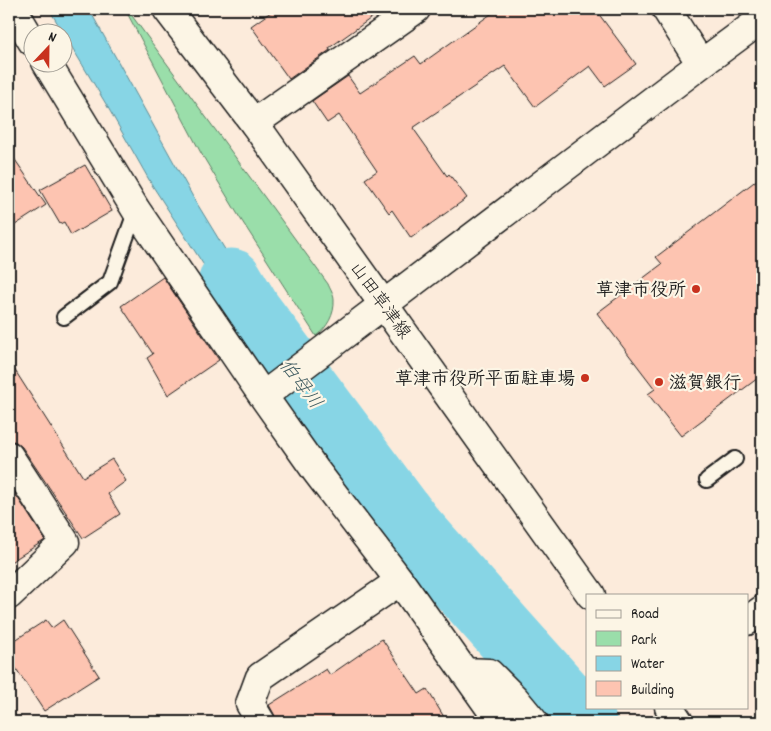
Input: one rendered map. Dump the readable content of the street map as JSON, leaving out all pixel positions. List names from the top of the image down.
{
  "streets": {
    "street": ["山田草津線"]
  },
  "water": ["伯母川"],
  "places": ["草津市役所", "草津市役所平面駐車場", "滋賀銀行"],
  "legend": [
    "Road",
    "Park",
    "Water",
    "Building"
  ],
  "north": "top"
}
